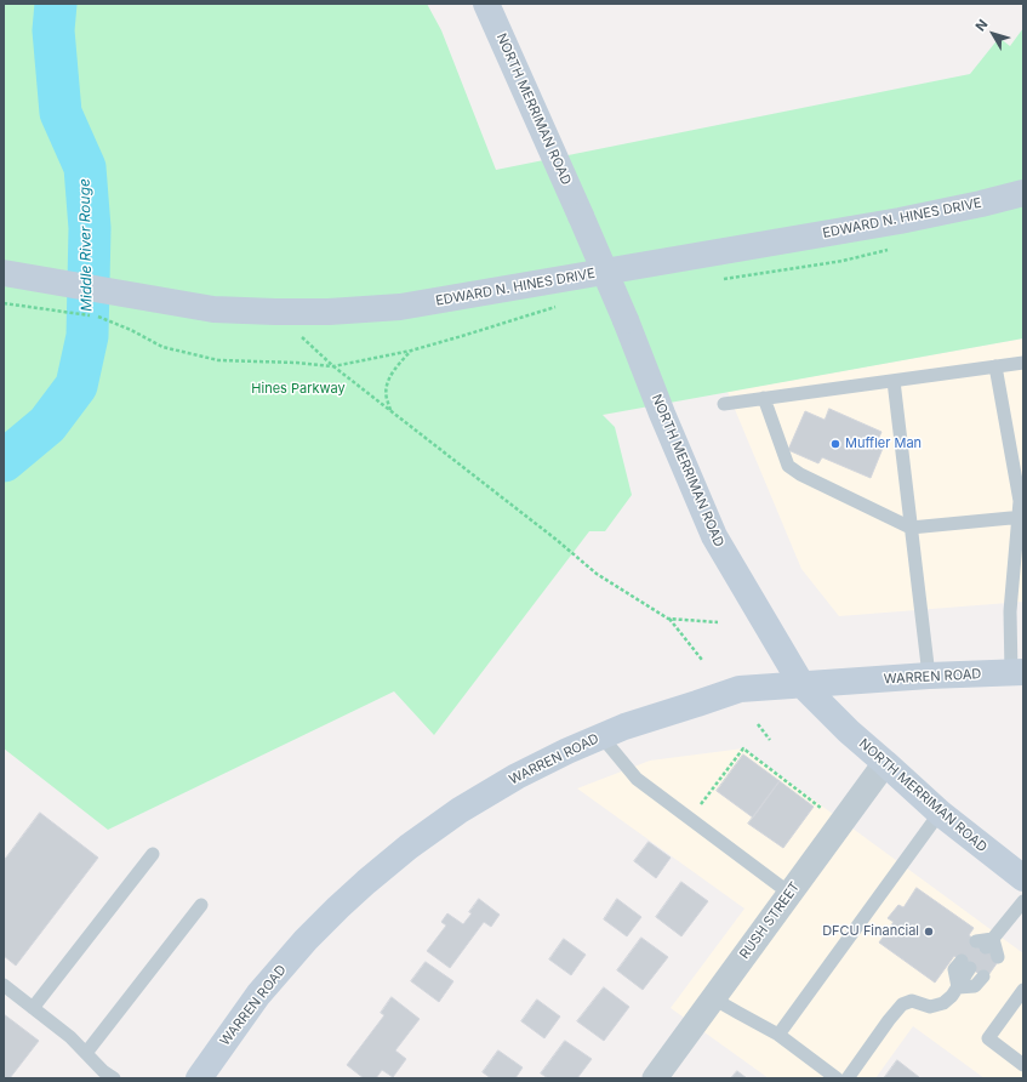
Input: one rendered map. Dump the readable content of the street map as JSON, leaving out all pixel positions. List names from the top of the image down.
{
  "streets": {
    "main road": ["NORTH MERRIMAN ROAD", "EDWARD N. HINES DRIVE", "WARREN ROAD"],
    "street": ["RUSH STREET"]
  },
  "crossings": [
    ["NORTH MERRIMAN ROAD", "WARREN ROAD"],
    ["NORTH MERRIMAN ROAD", "RUSH STREET"]
  ],
  "water": ["Middle River Rouge"],
  "parks": ["Hines Parkway"],
  "places": ["Muffler Man", "DFCU Financial"],
  "north": "top left"
}
